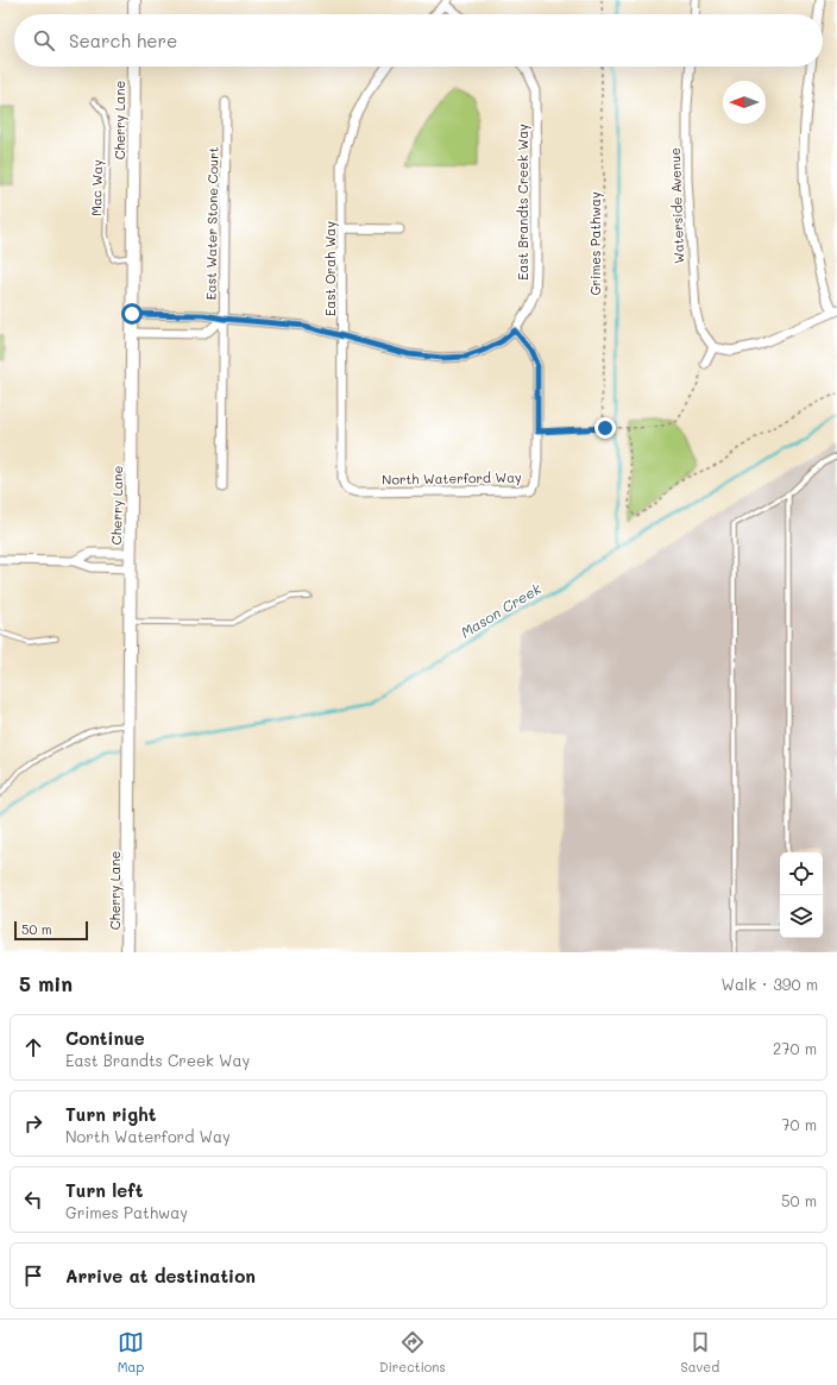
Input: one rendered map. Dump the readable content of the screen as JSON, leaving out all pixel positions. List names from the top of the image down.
{
  "streets": {
    "main road": ["Cherry Lane"],
    "street": [
      "East Brandts Creek Way",
      "Waterside Avenue",
      "East Water Stone Court",
      "East Orah Way",
      "North Waterford Way"
    ],
    "lane": ["Mac Way"],
    "path": ["Grimes Pathway"]
  },
  "crossings": [
    ["Cherry Lane", "Mac Way"],
    ["Cherry Lane", "East Brandts Creek Way"],
    ["East Brandts Creek Way", "East Water Stone Court"],
    ["East Brandts Creek Way", "East Orah Way"],
    ["East Brandts Creek Way", "North Waterford Way"],
    ["East Orah Way", "North Waterford Way"]
  ],
  "water": ["Mason Creek"],
  "scale_bar": "50 m",
  "north": "left",
  "page": {
    "search": "Search here",
    "scale": "50 m",
    "heading": ["5 min", "Walk · 390 m"],
    "list": [
      ["Continue", "East Brandts Creek Way", "270 m"],
      ["Turn right", "North Waterford Way", "70 m"],
      ["Turn left", "Grimes Pathway", "50 m"],
      "Arrive at destination"
    ],
    "nav": ["Map", "Directions", "Saved"]
  }
}
